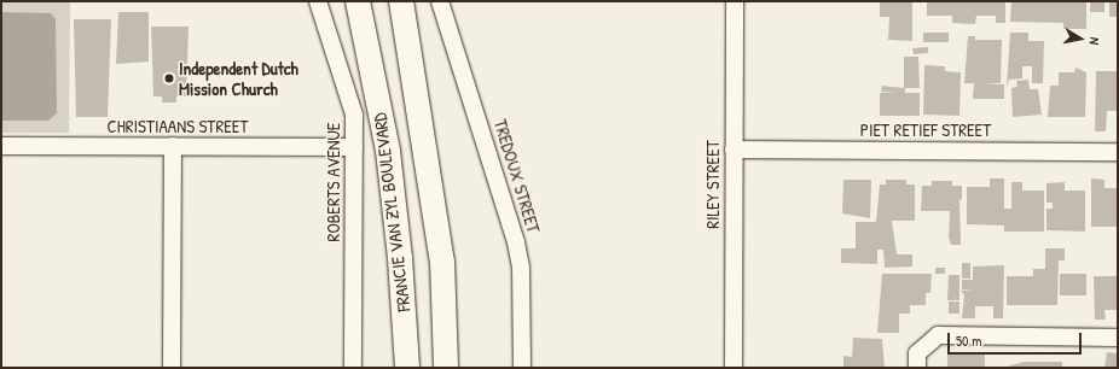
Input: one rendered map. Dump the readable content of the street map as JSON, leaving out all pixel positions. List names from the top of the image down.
{
  "streets": {
    "main road": ["FRANCIE VAN ZYL BOULEVARD"],
    "street": [
      "CHRISTIAANS STREET",
      "PIET RETIEF STREET",
      "TREDOUX STREET",
      "ROBERTS AVENUE",
      "RILEY STREET"
    ]
  },
  "crossings": [
    ["CHRISTIAANS STREET", "ROBERTS AVENUE"],
    ["PIET RETIEF STREET", "RILEY STREET"]
  ],
  "places": ["Independent Dutch Mission Church"],
  "scale_bar": "50 m",
  "north": "right"
}
